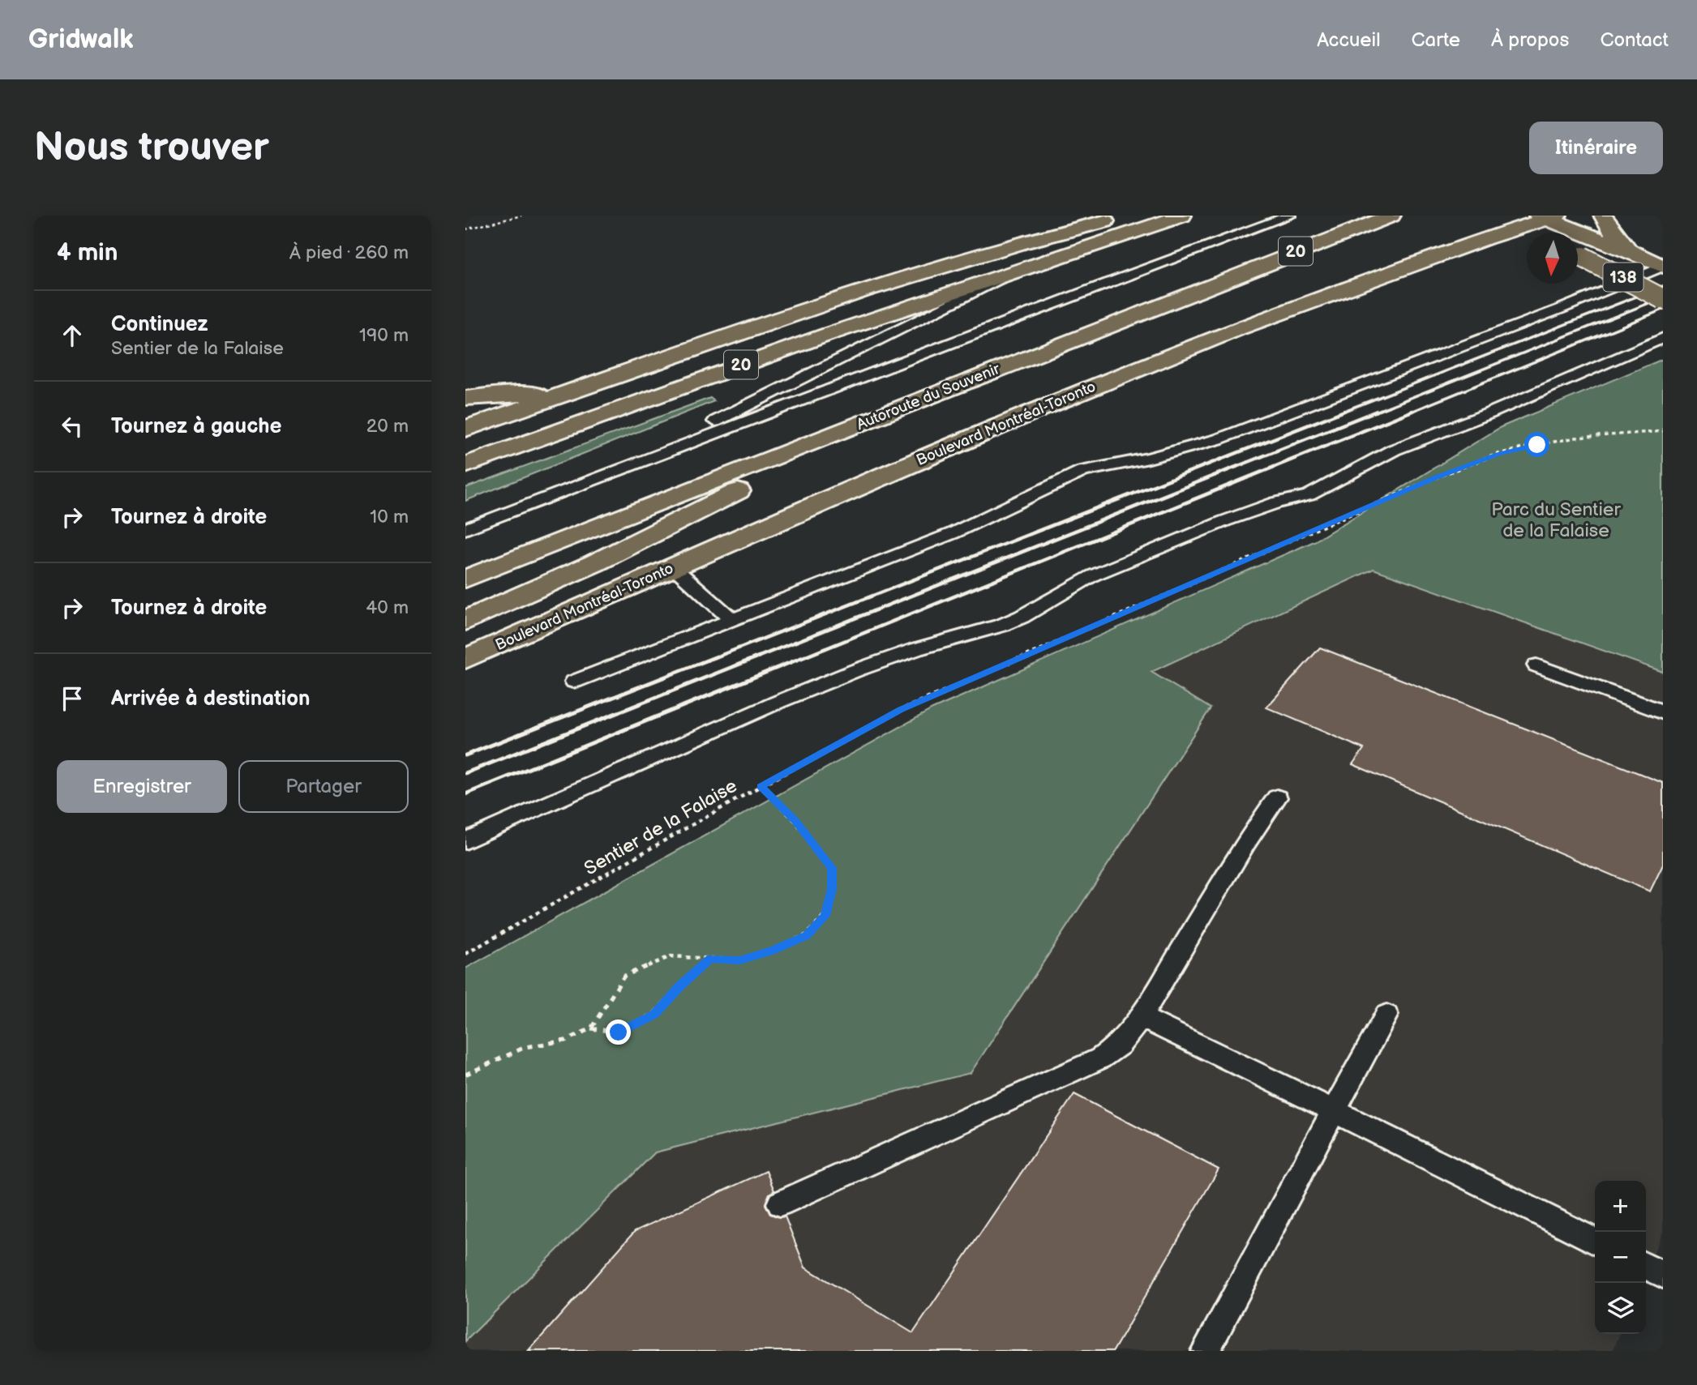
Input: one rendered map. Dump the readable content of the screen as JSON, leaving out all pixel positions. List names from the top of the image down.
{
  "streets": {
    "main road": [
      "20",
      "138",
      "Autoroute du Souvenir",
      "Boulevard Montréal-Toronto"
    ],
    "path": ["Sentier de la Falaise"]
  },
  "parks": ["Parc du Sentier de la Falaise"],
  "north": "bottom",
  "page": {
    "header": "Gridwalk",
    "nav": [
      "Accueil",
      "Carte",
      "À propos",
      "Contact"
    ],
    "buttons": [
      "Itinéraire",
      ["Enregistrer", "Partager"]
    ],
    "title": "Nous trouver",
    "heading": ["4 min", "À pied · 260 m"],
    "list": [
      ["Continuez", "Sentier de la Falaise", "190 m"],
      ["Tournez à gauche", "20 m"],
      ["Tournez à droite", "10 m"],
      ["Tournez à droite", "40 m"],
      "Arrivée à destination"
    ],
    "map_buttons": ["+", "−"]
  }
}
